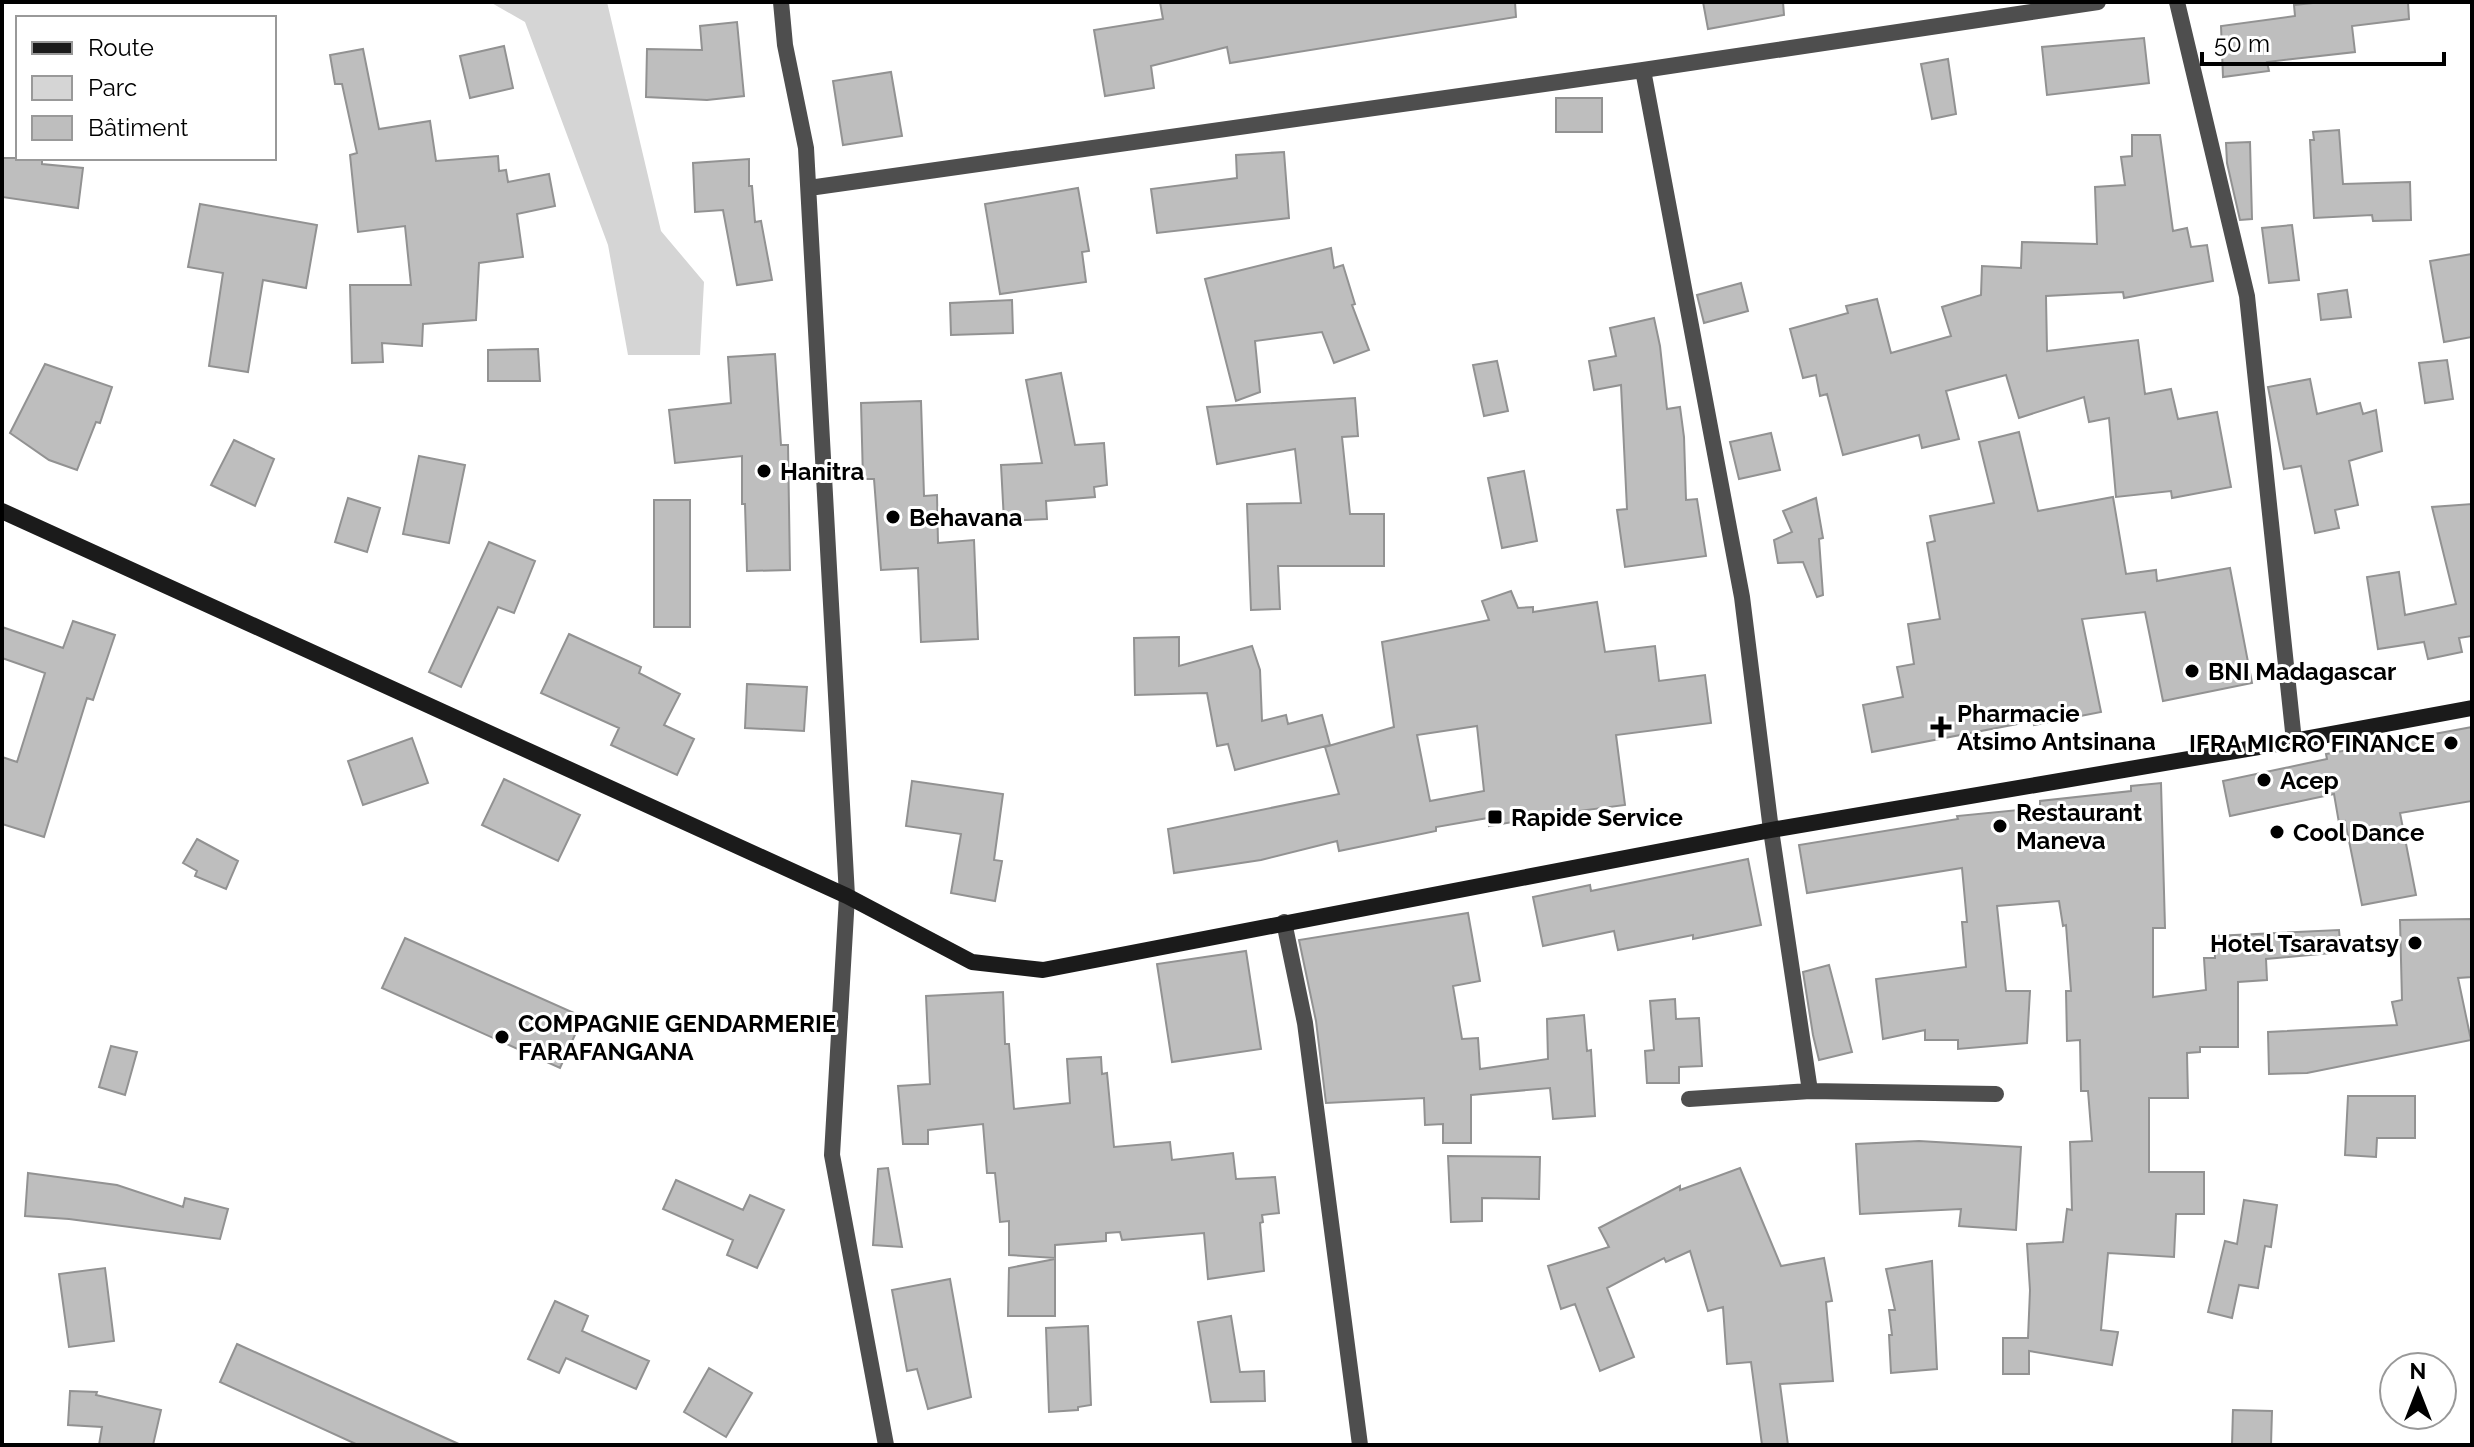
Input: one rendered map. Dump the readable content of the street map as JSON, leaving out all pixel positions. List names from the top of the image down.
{
  "places": {
    "other": [
      "Hanitra",
      "Behavana",
      "BNI Madagascar",
      "IFRA MICRO FINANCE",
      "Acep",
      "Restaurant Maneva",
      "Cool Dance",
      "Hotel Tsaravatsy",
      "COMPAGNIE GENDARMERIE FARAFANGANA"
    ],
    "health": ["Pharmacie Atsimo Antsinana"],
    "transit": ["Rapide Service"]
  },
  "legend": ["Route", "Parc", "Bâtiment"],
  "scale_bar": "50 m",
  "north": "top"
}
